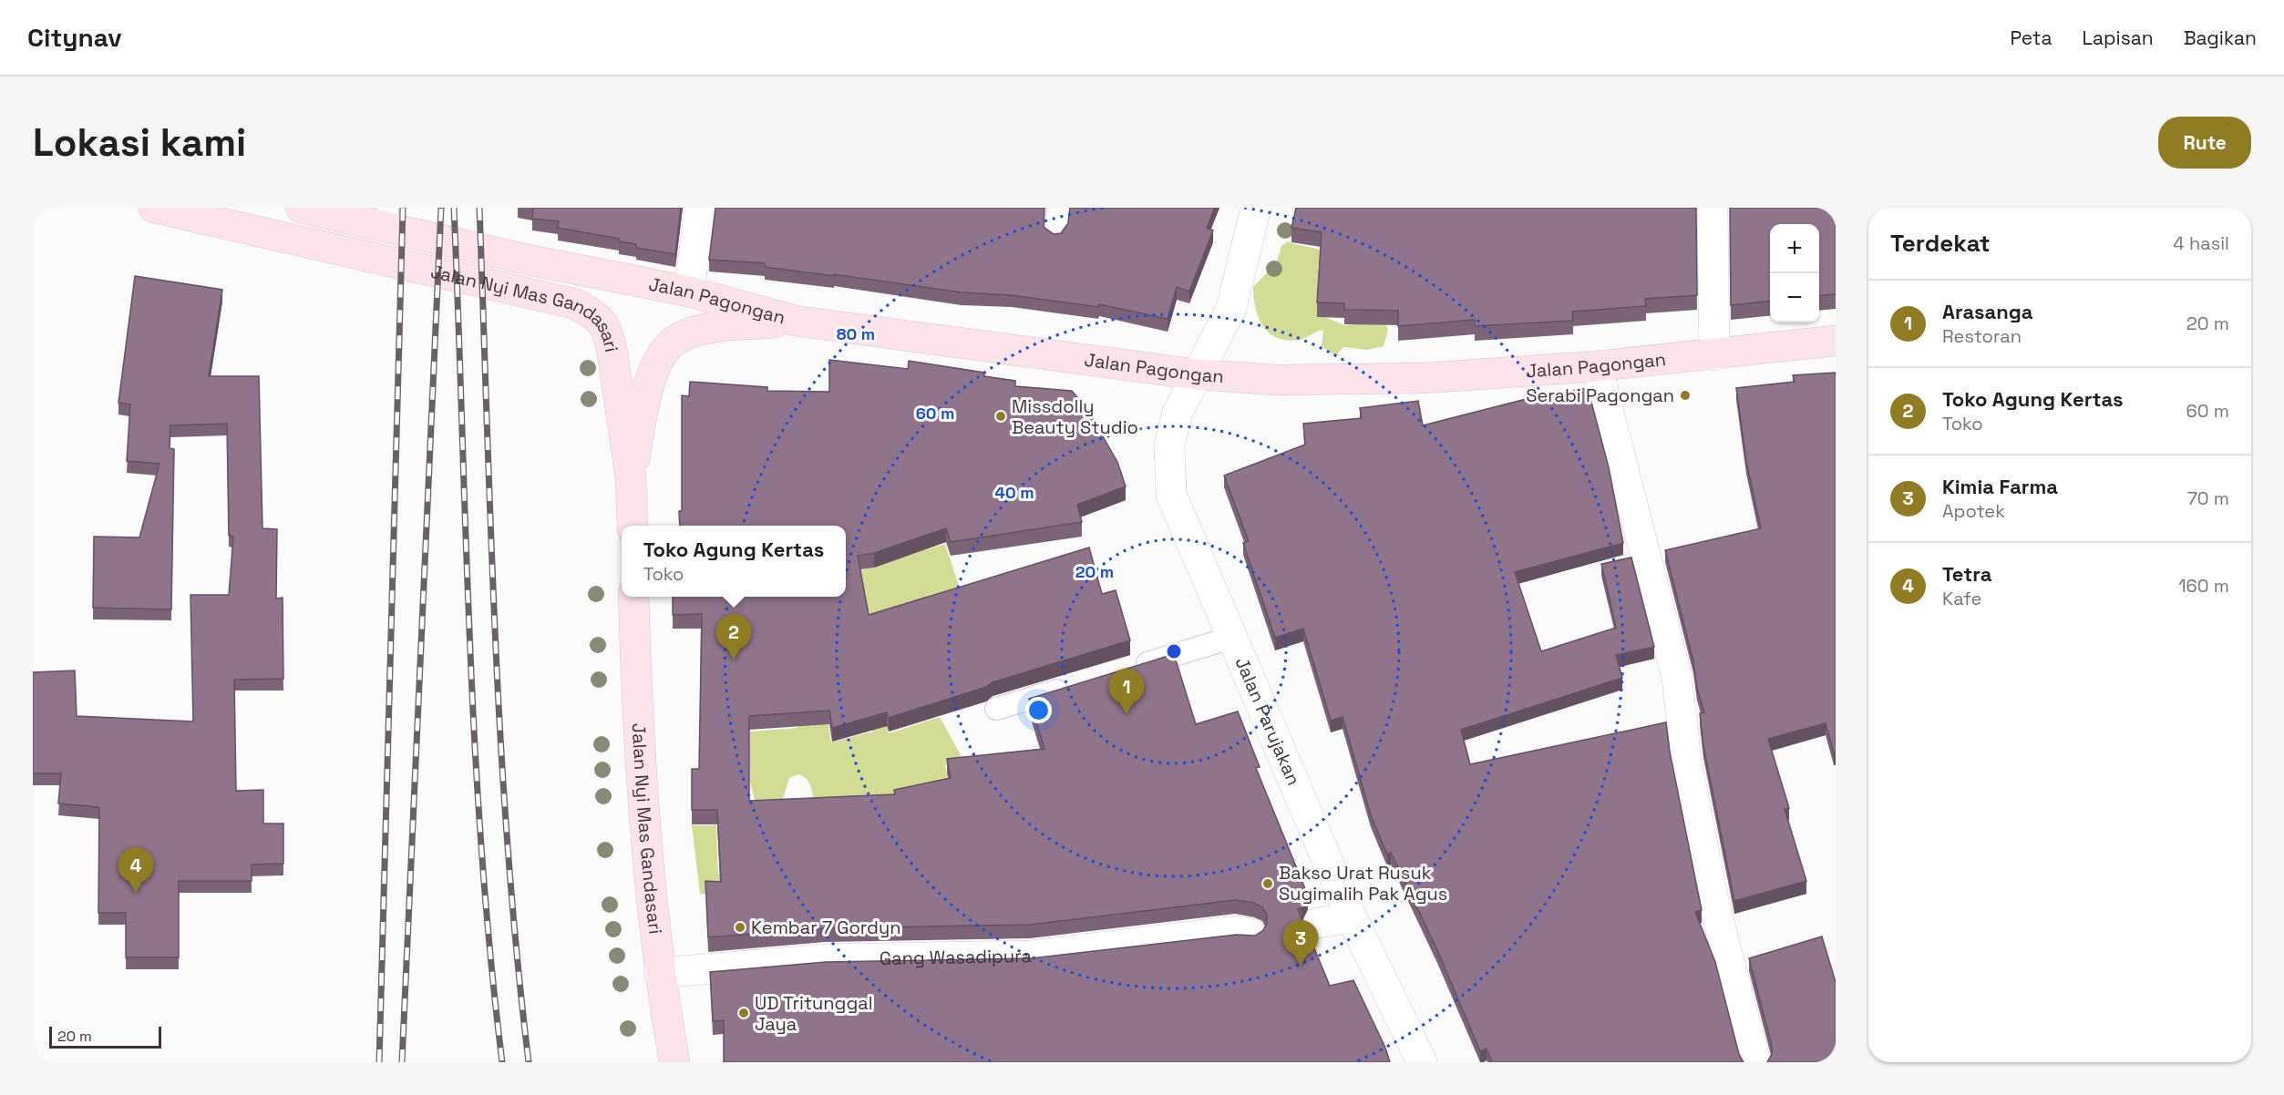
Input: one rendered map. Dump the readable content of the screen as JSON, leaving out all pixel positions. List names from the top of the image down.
{
  "streets": {
    "main road": ["Jalan Pagongan", "Jalan Nyi Mas Gandasari"],
    "street": ["Jalan Parujakan", "Gang Wasadipura"]
  },
  "crossings": [
    ["Jalan Pagongan", "Jalan Nyi Mas Gandasari"],
    ["Jalan Pagongan", "Jalan Parujakan"],
    ["Jalan Nyi Mas Gandasari", "Gang Wasadipura"]
  ],
  "places": [
    "Serabi Pagongan",
    "Missdolly Beauty Studio",
    "Bakso Urat Rusuk Sugimalih Pak Agus",
    "Kembar 7 Gordyn",
    "UD Tritunggal Jaya"
  ],
  "scale_bar": "20 m",
  "page": {
    "header": "Citynav",
    "nav": ["Peta", "Lapisan", "Bagikan"],
    "buttons": "Rute",
    "title": "Lokasi kami",
    "heading": ["Terdekat", "4 hasil"],
    "map_buttons": ["+", "−"],
    "list": [
      {
        "mark": "1",
        "name": "Arasanga",
        "note": "Restoran",
        "value": "20 m"
      },
      {
        "mark": "2",
        "name": "Toko Agung Kertas",
        "note": "Toko",
        "value": "60 m"
      },
      {
        "mark": "3",
        "name": "Kimia Farma",
        "note": "Apotek",
        "value": "70 m"
      },
      {
        "mark": "4",
        "name": "Tetra",
        "note": "Kafe",
        "value": "160 m"
      }
    ],
    "popup": ["Toko Agung Kertas", "Toko"],
    "pins": [
      "2",
      "1",
      "4",
      "3"
    ],
    "scale": "20 m"
  },
  "rings": [
    "80 m",
    "60 m",
    "40 m",
    "20 m"
  ]
}
